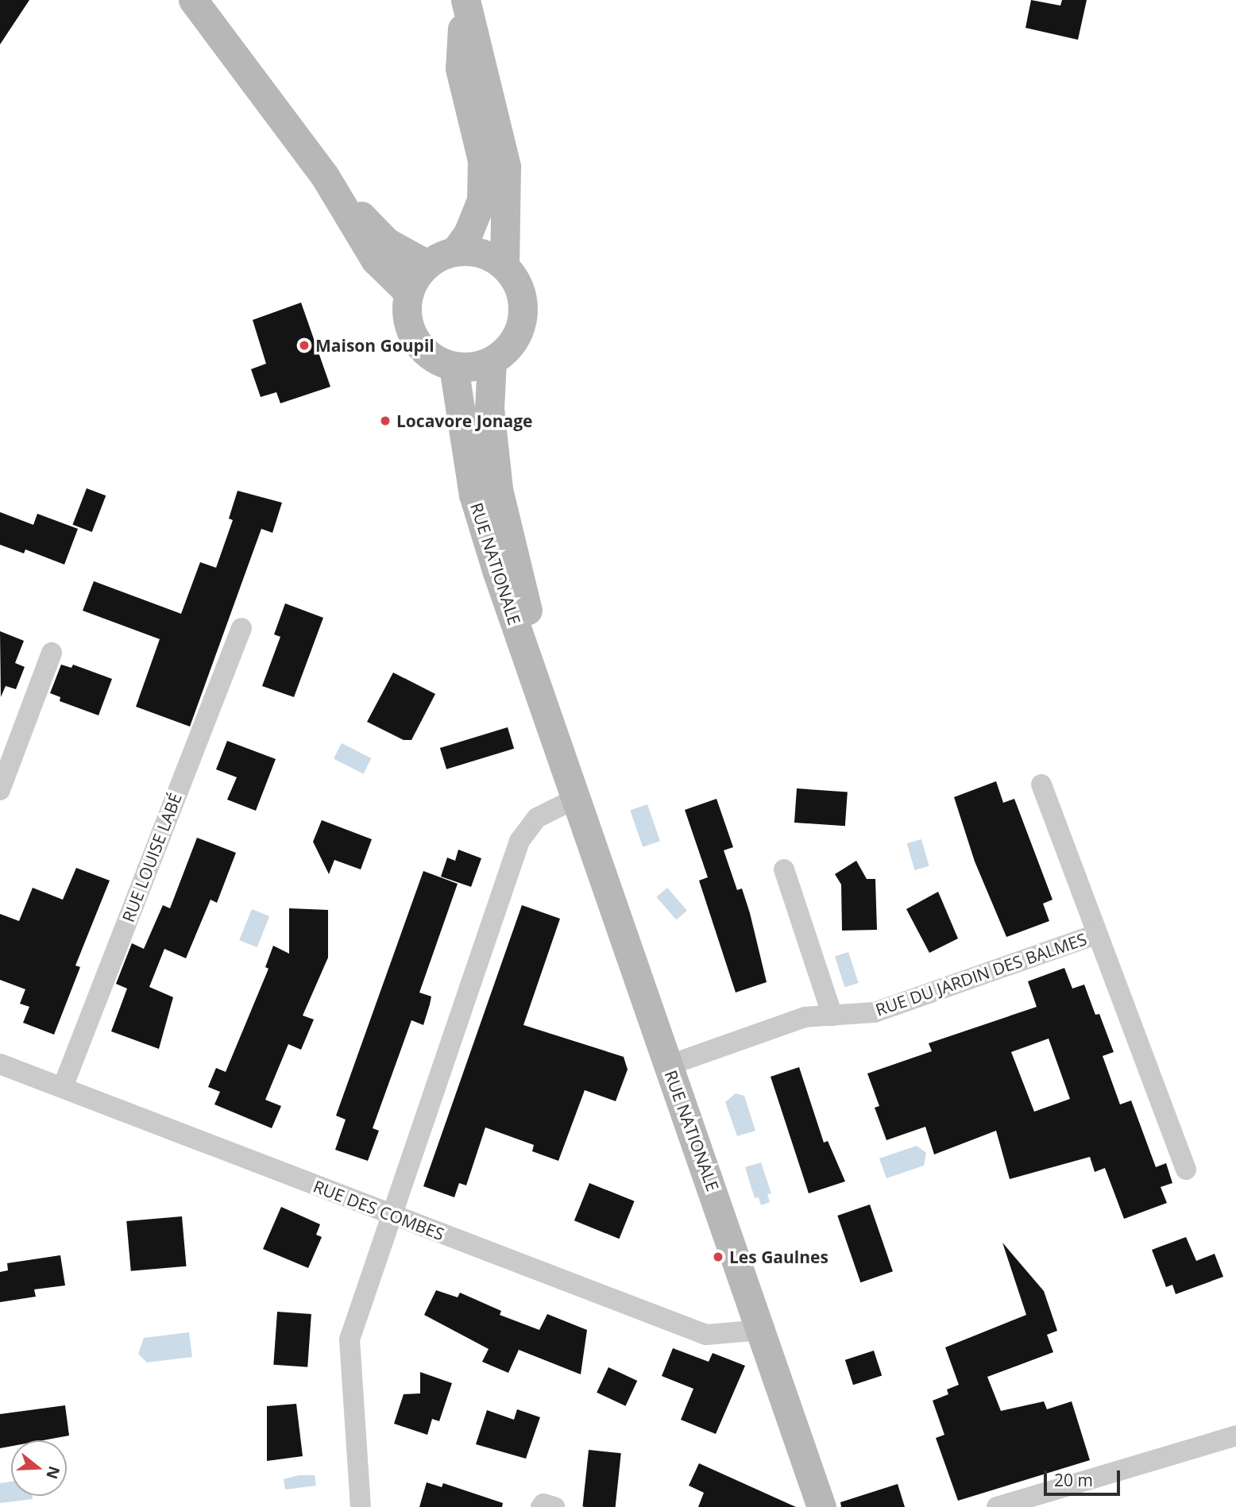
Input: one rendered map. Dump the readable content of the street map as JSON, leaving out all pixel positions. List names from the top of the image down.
{
  "streets": {
    "main road": ["RUE NATIONALE"],
    "street": ["RUE LOUISE LABÉ", "RUE DU JARDIN DES BALMES", "RUE DES COMBES"]
  },
  "crossings": [
    ["RUE NATIONALE", "RUE DU JARDIN DES BALMES"],
    ["RUE NATIONALE", "RUE DES COMBES"],
    ["RUE LOUISE LABÉ", "RUE DES COMBES"]
  ],
  "places": ["Maison Goupil", "Locavore Jonage", "Les Gaulnes"],
  "scale_bar": "20 m",
  "north": "right"
}
